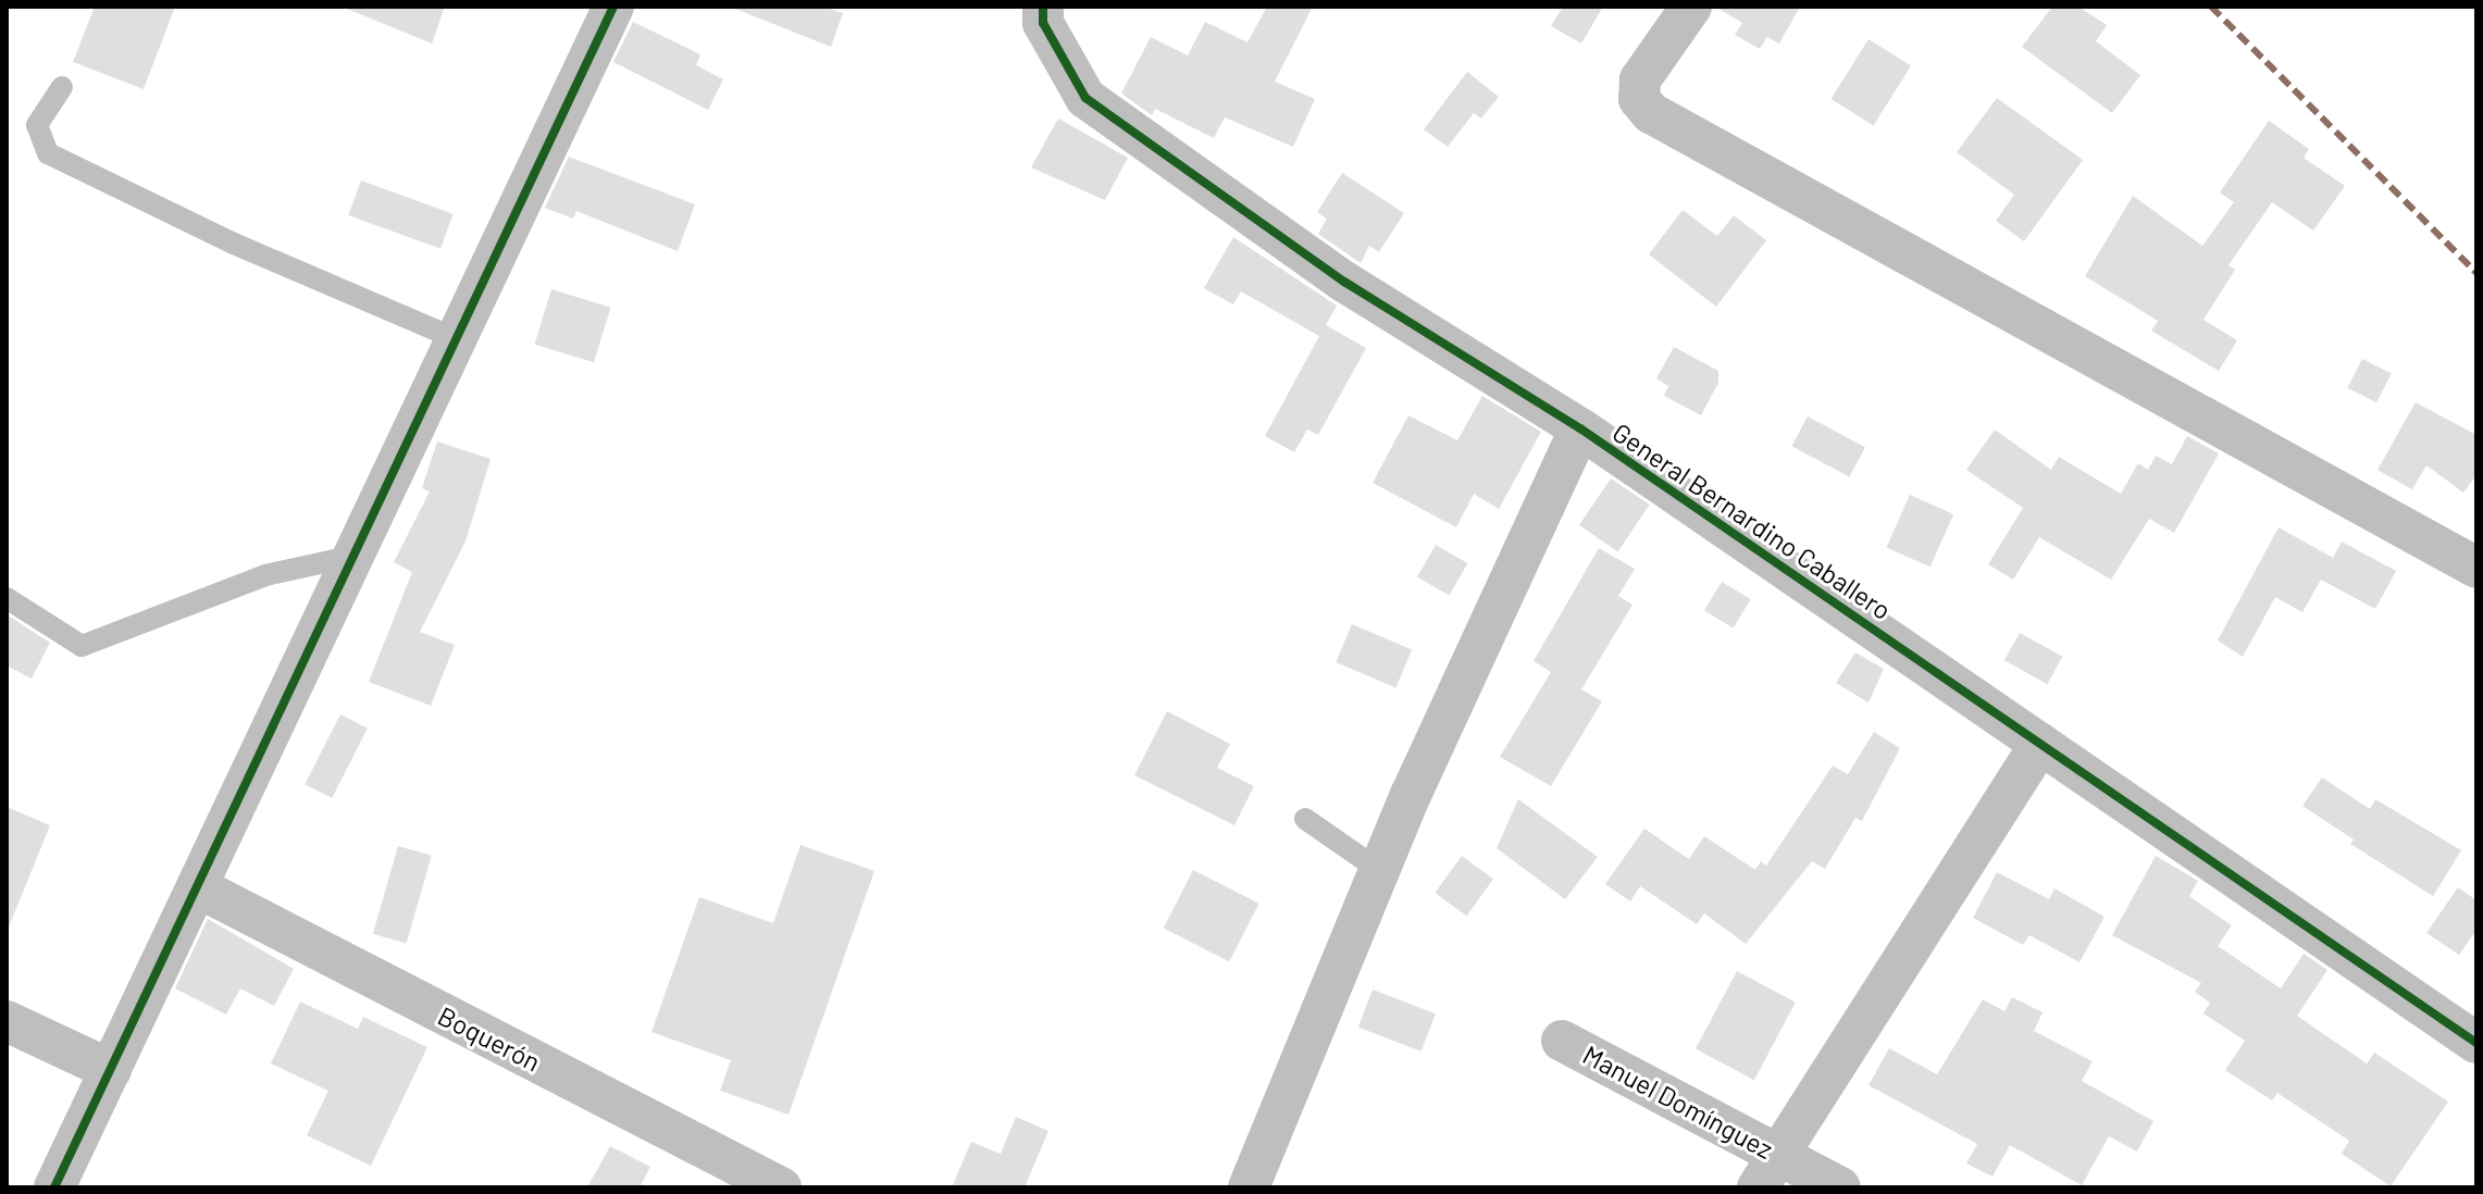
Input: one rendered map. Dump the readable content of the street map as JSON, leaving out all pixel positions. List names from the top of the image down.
{
  "streets": {
    "street": ["General Bernardino Caballero", "Boquerón", "Manuel Domínguez"]
  }
}
